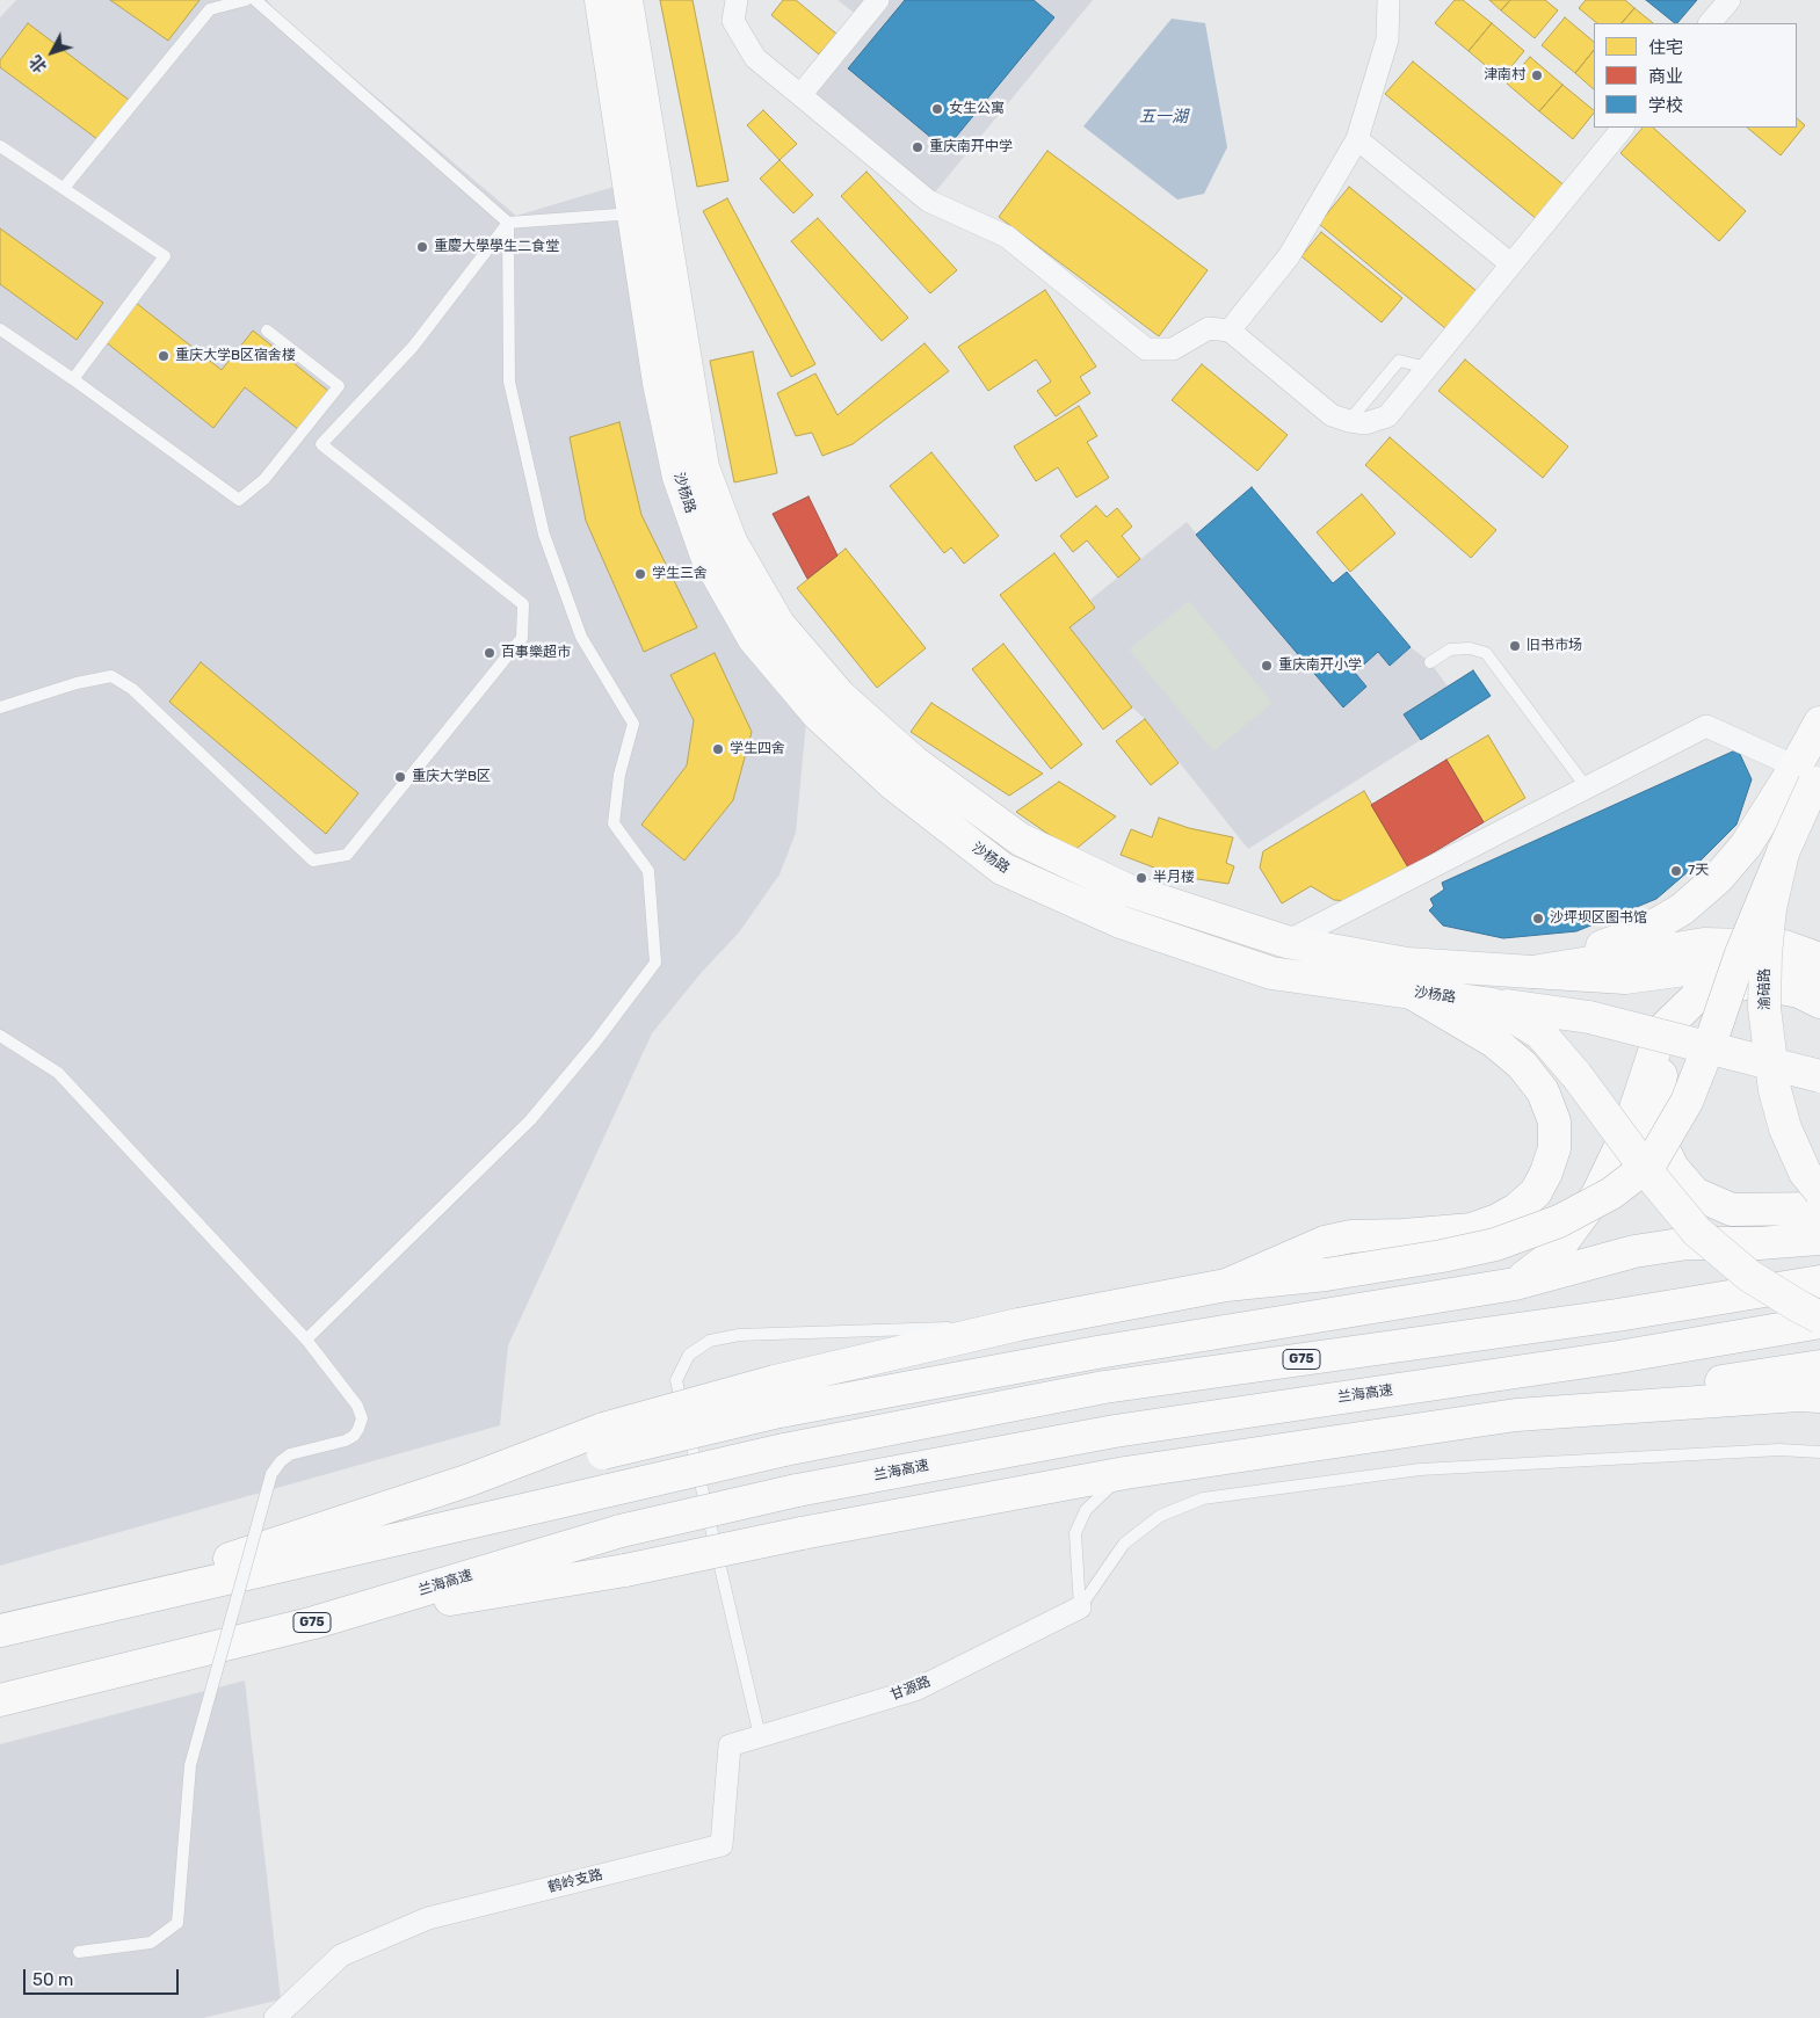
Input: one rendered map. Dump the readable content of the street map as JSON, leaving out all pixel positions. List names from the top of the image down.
{
  "streets": {
    "main road": [
      "沙杨路",
      "渝碚路",
      "G75",
      "兰海高速"
    ],
    "street": ["甘源路", "鹤岭支路"]
  },
  "crossings": [
    ["甘源路", "鹤岭支路"]
  ],
  "water": ["五一湖"],
  "places": [
    "津南村",
    "女生公寓",
    "重庆南开中学",
    "重慶大學學生二食堂",
    "重庆大学B区宿舍楼",
    "学生三舍",
    "旧书市场",
    "百事樂超市",
    "重庆南开小学",
    "学生四舍",
    "重庆大学B区",
    "7天",
    "半月楼",
    "沙坪坝区图书馆"
  ],
  "legend": ["住宅", "商业", "学校"],
  "scale_bar": "50 m",
  "north": "bottom left"
}
